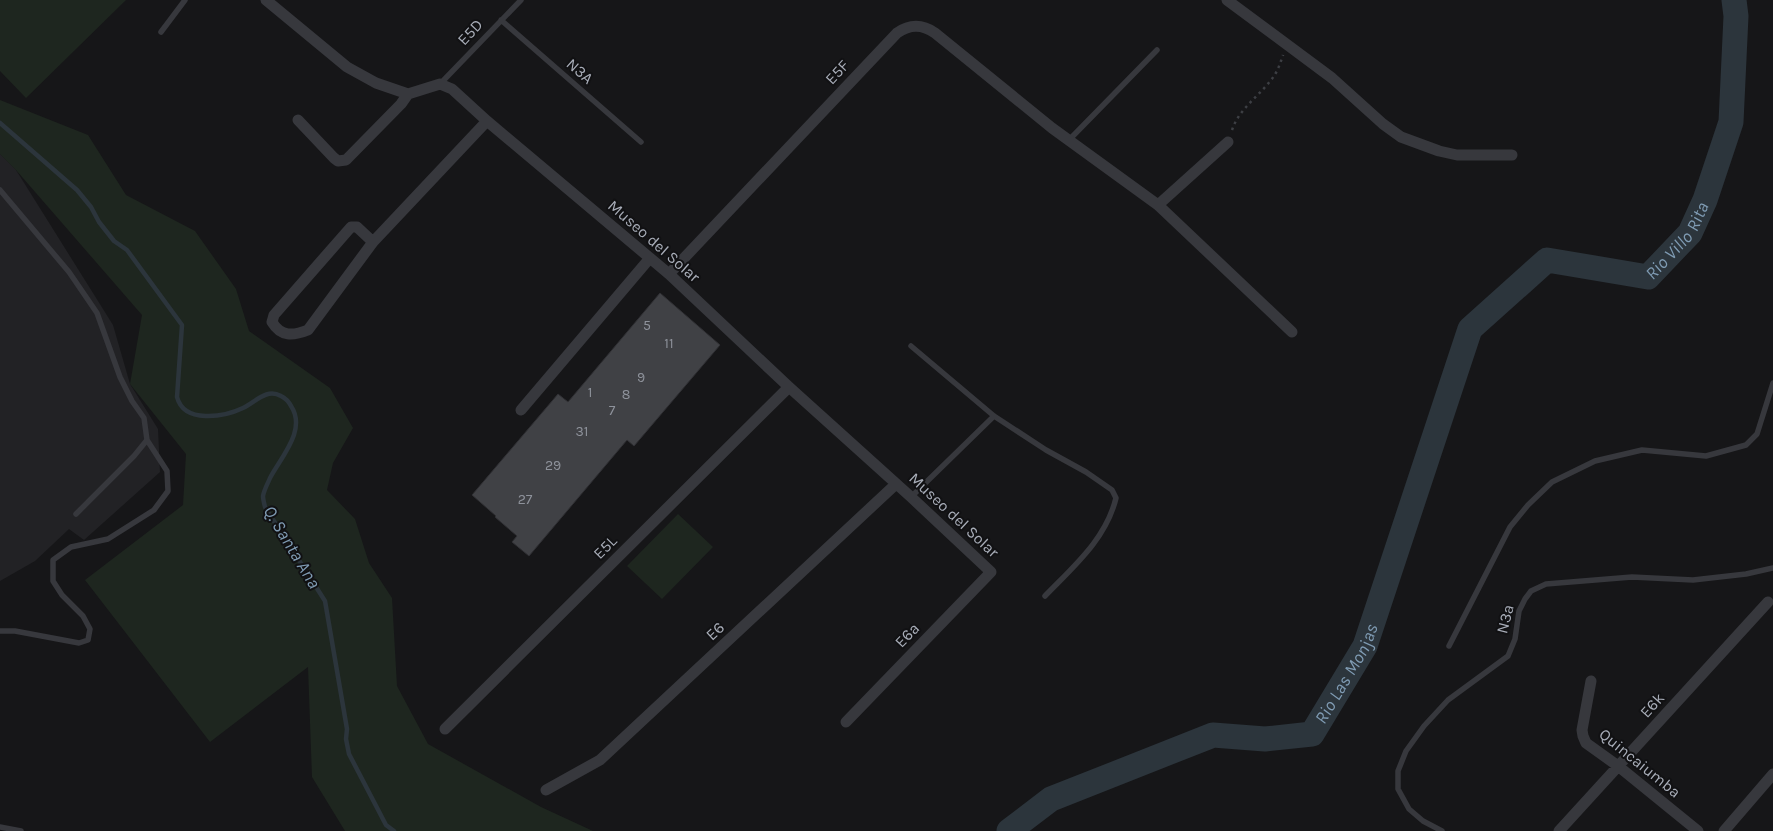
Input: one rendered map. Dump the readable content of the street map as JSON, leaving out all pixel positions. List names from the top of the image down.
{
  "streets": {
    "street": [
      "E5F",
      "Museo del Solar",
      "E5L",
      "E6",
      "E6a",
      "E6k",
      "Quincaiumba"
    ],
    "lane": ["E5D", "N3A", "N3a"]
  },
  "crossings": [
    ["E5D", "N3A"],
    ["E5D", "Museo del Solar"],
    ["E5F", "Museo del Solar"],
    ["Museo del Solar", "E5L"],
    ["Museo del Solar", "E6"],
    ["Museo del Solar", "E6a"],
    ["E6k", "Quincaiumba"]
  ],
  "water": ["Rio Villo Rita", "Q. Santa Ana", "Rio Las Monjas"],
  "house_numbers": [
    "5",
    "11",
    "9",
    "1",
    "8",
    "7",
    "31",
    "29",
    "27"
  ]
}
